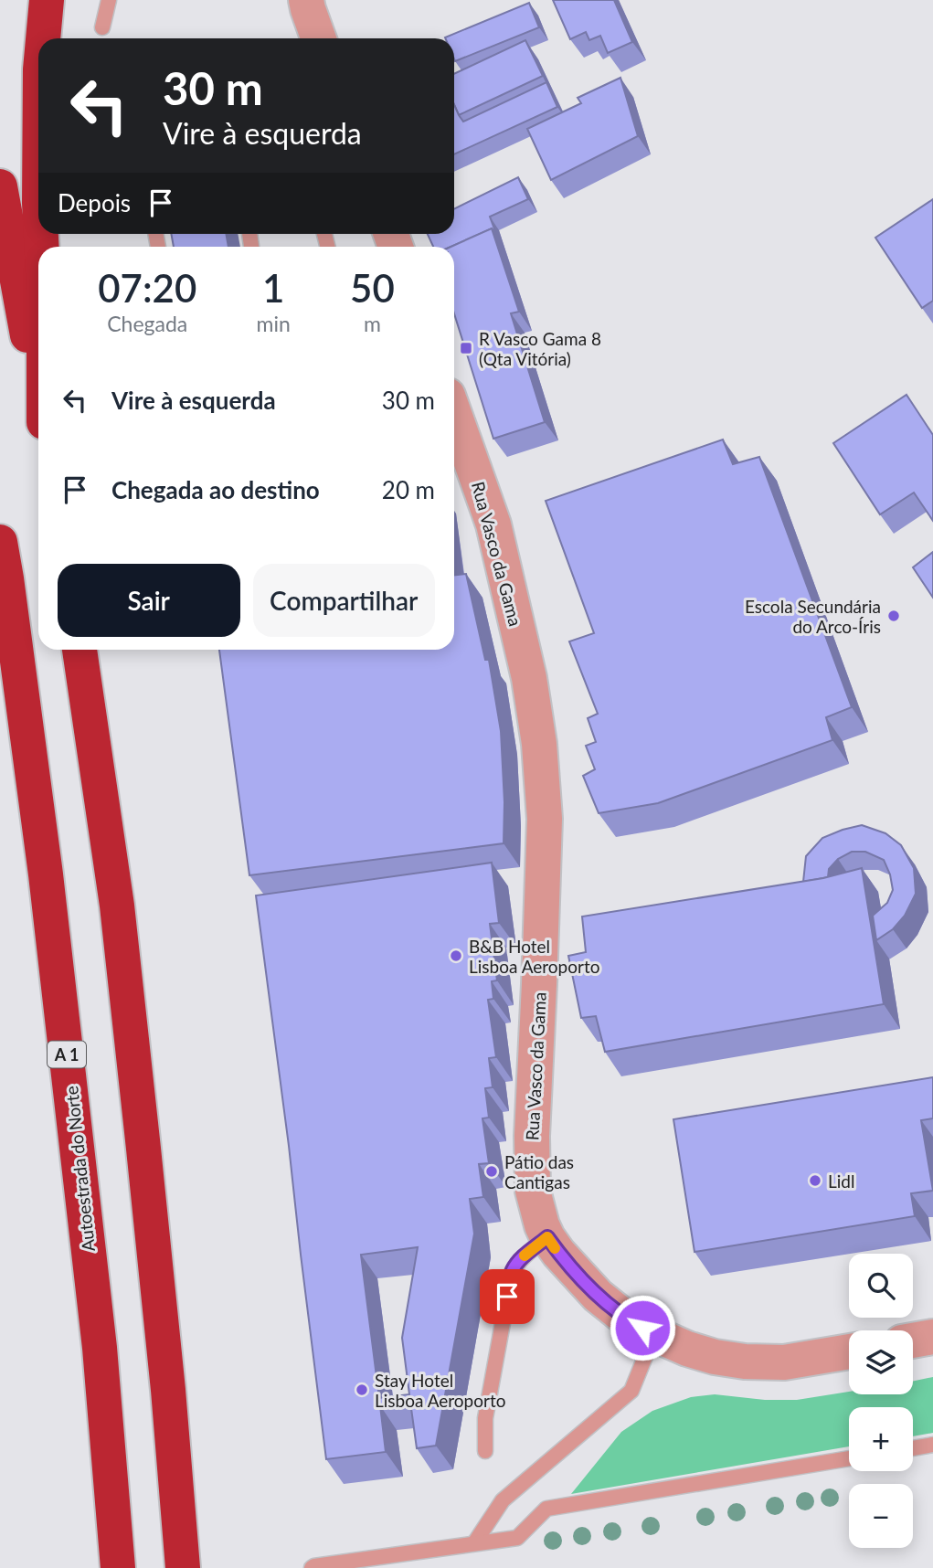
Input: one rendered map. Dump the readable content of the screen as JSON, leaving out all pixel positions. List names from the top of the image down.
{
  "streets": {
    "highway": ["A 1", "Autoestrada do Norte"],
    "street": ["Rua Vasco da Gama"]
  },
  "places": {
    "transit": ["R Vasco Gama 8 (Qta Vitória)"],
    "other": [
      "Escola Secundária do Arco-Íris",
      "B&B Hotel Lisboa Aeroporto",
      "Pátio das Cantigas",
      "Lidl",
      "Stay Hotel Lisboa Aeroporto"
    ]
  },
  "page": {
    "turn": ["30 m", "Vire à esquerda"],
    "then": "Depois",
    "eta": [
      "07:20",
      "Chegada",
      "1",
      "min",
      "50",
      "m"
    ],
    "list": [
      {
        "name": "Vire à esquerda",
        "value": "30 m"
      },
      {
        "name": "Chegada ao destino",
        "value": "20 m"
      }
    ],
    "buttons": ["Sair", "Compartilhar"],
    "map_buttons": ["+", "−"]
  }
}
